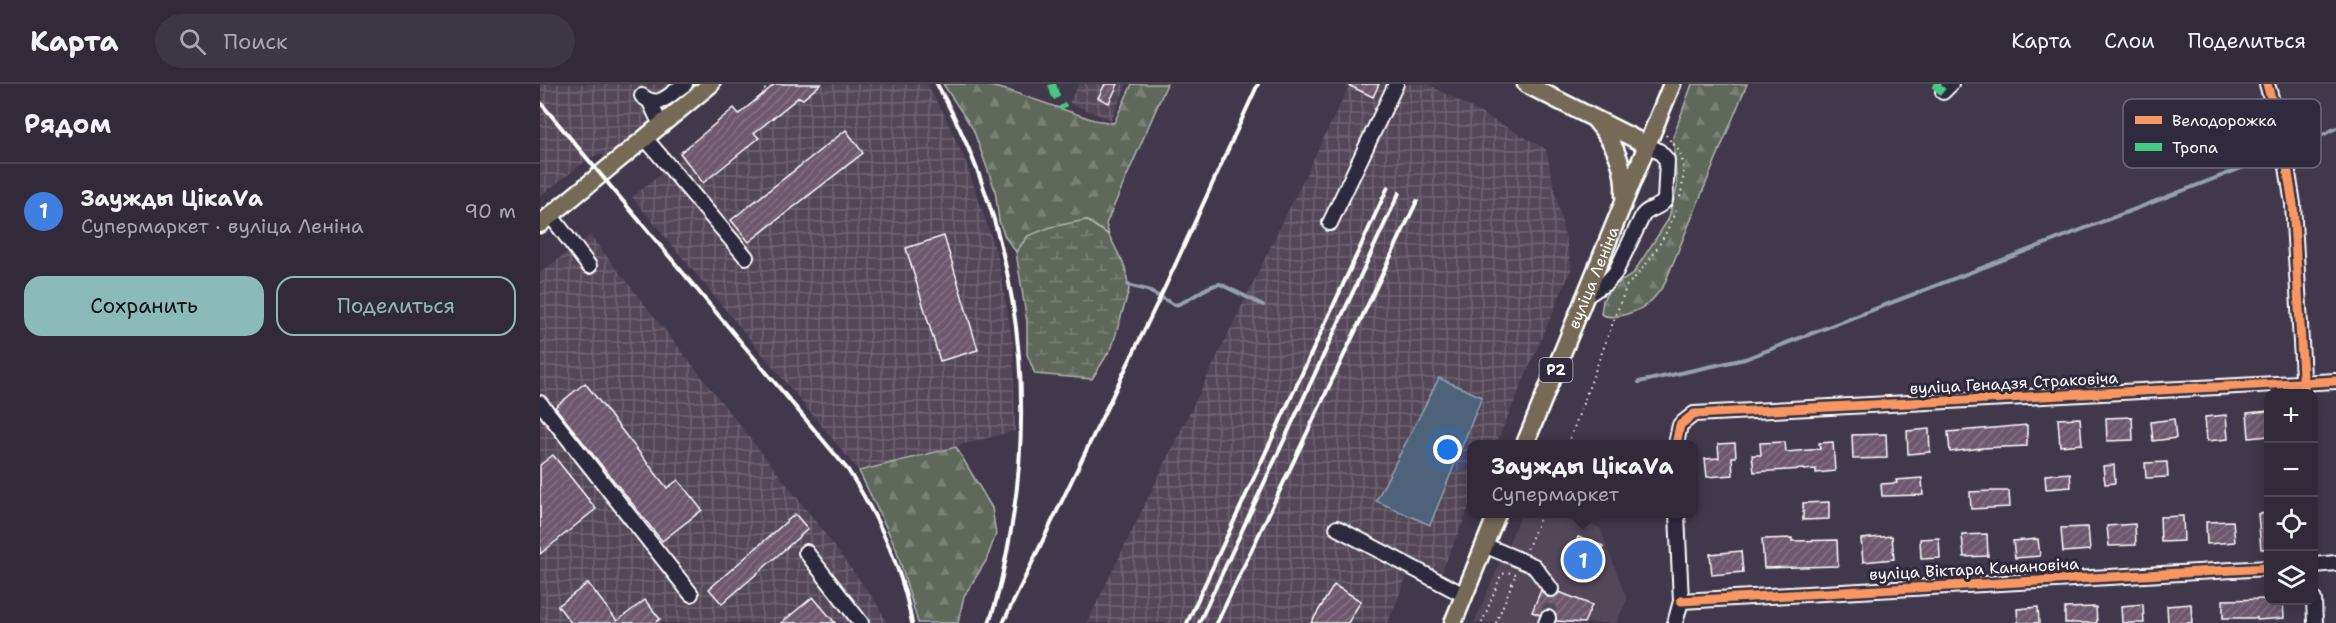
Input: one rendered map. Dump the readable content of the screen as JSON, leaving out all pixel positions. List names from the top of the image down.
{
  "streets": {
    "main road": ["вуліца Леніна", "Р2"],
    "street": ["вуліца Генадзя Страковіча", "вуліца Віктара Канановіча"]
  },
  "crossings": [
    ["вуліца Леніна", "Р2"]
  ],
  "legend": ["Велодорожка", "Тропа"],
  "page": {
    "header": "Карта",
    "search": "Поиск",
    "nav": ["Карта", "Слои", "Поделиться"],
    "heading": "Рядом",
    "list": [
      {
        "mark": "1",
        "name": "Заужды ЦікаVа",
        "note": "Супермаркет · вуліца Леніна",
        "value": "90 m"
      }
    ],
    "buttons": ["Сохранить", "Поделиться"],
    "map_buttons": ["+", "−"],
    "popup": ["Заужды ЦікаVа", "Супермаркет"],
    "pins": "1"
  }
}
